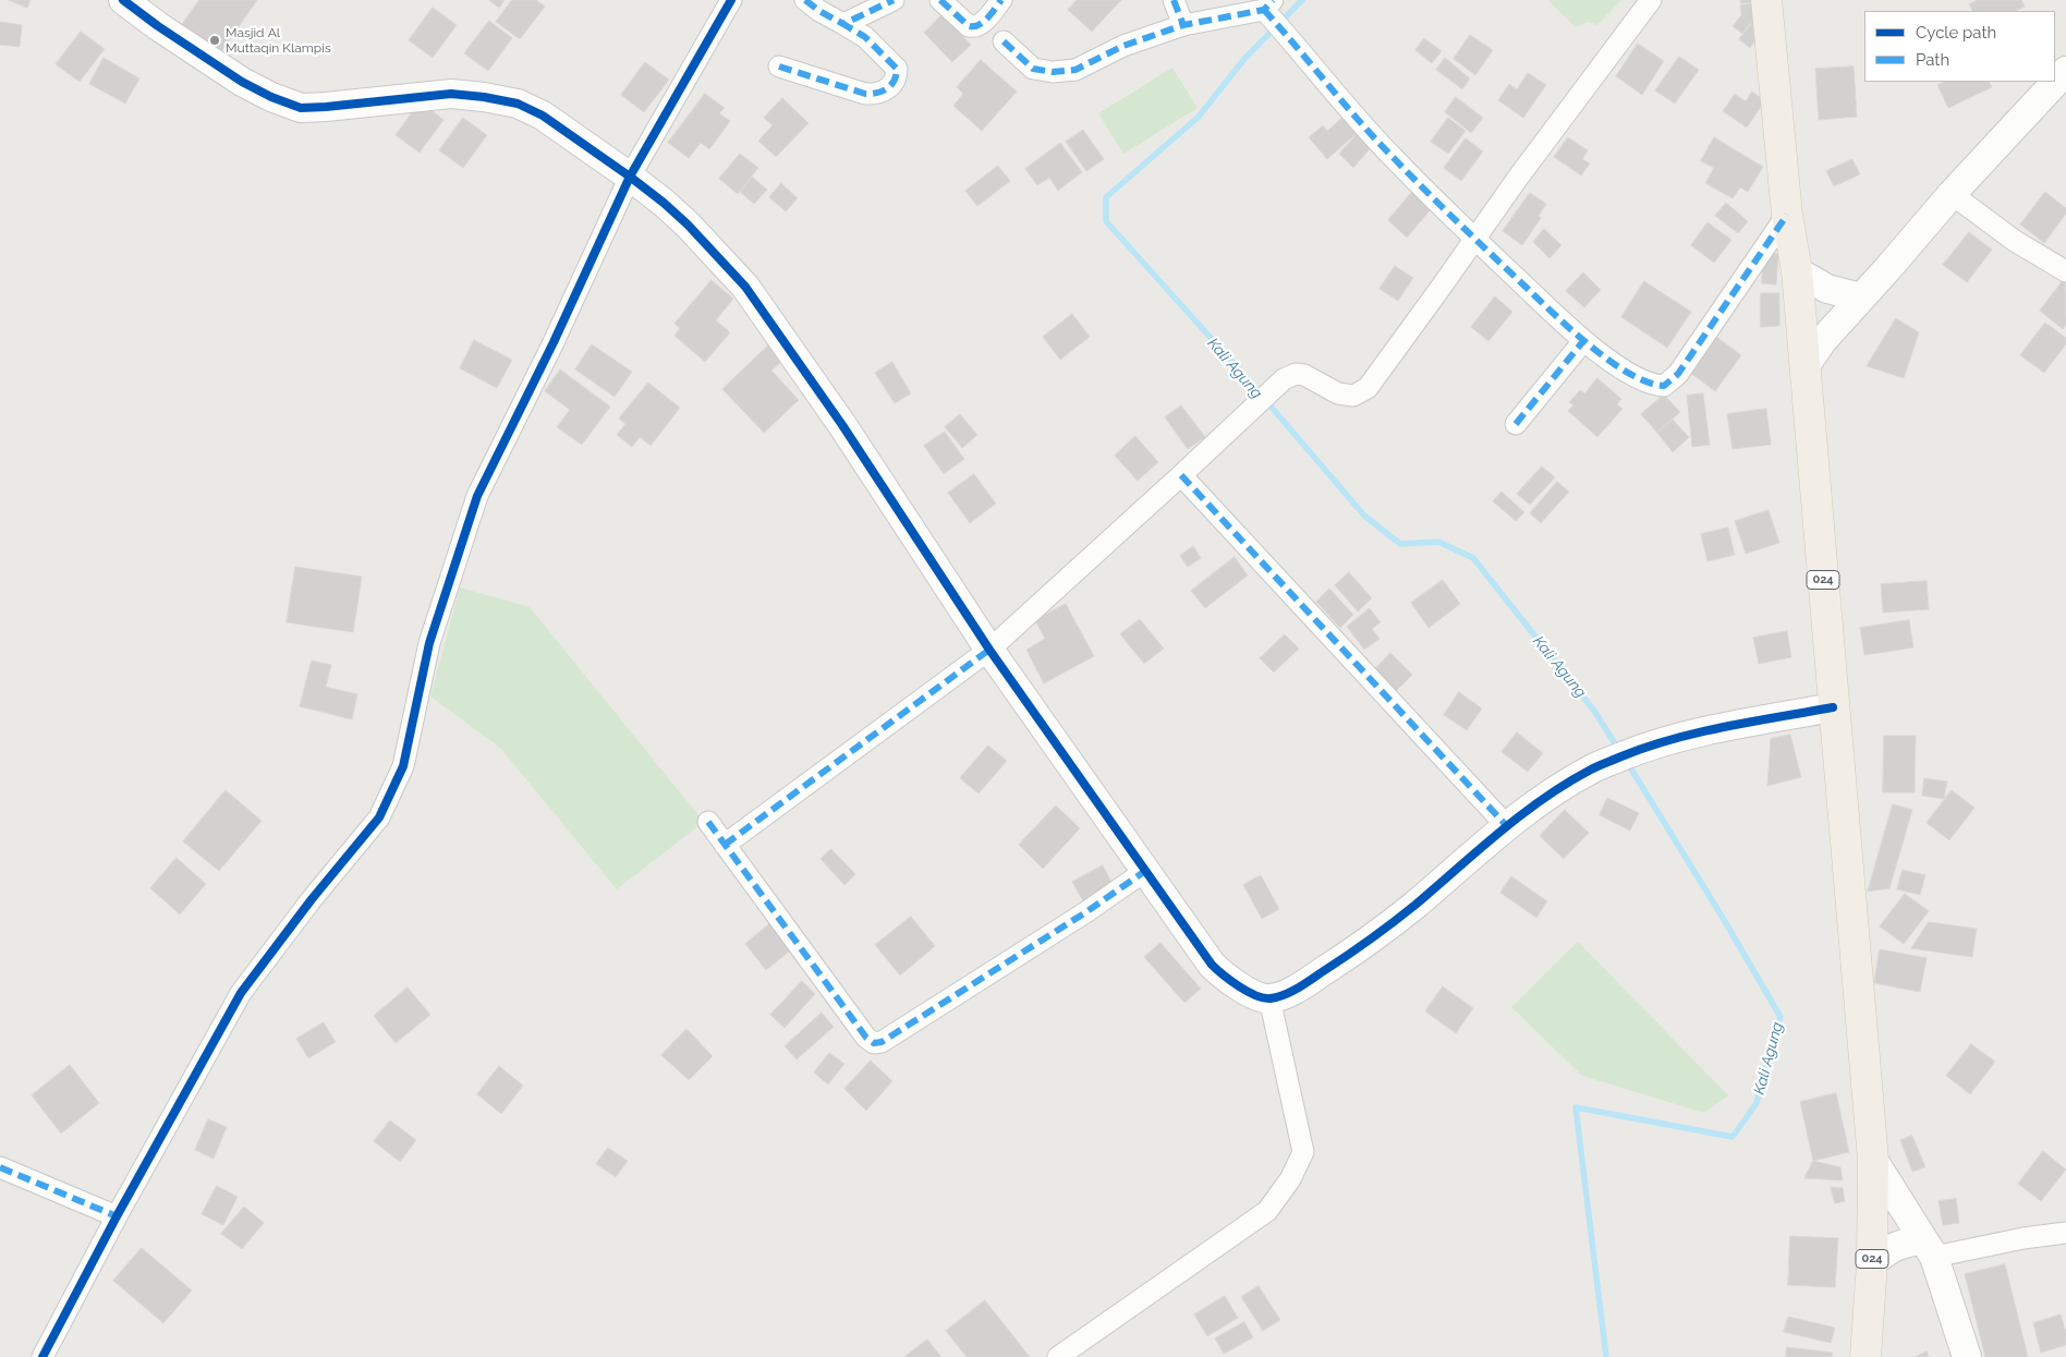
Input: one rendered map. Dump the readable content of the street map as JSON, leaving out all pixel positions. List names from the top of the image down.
{
  "streets": {
    "main road": ["024"]
  },
  "water": ["Kali Agung"],
  "places": ["Masjid Al Muttaqin Klampis"],
  "legend": ["Cycle path", "Path"]
}
